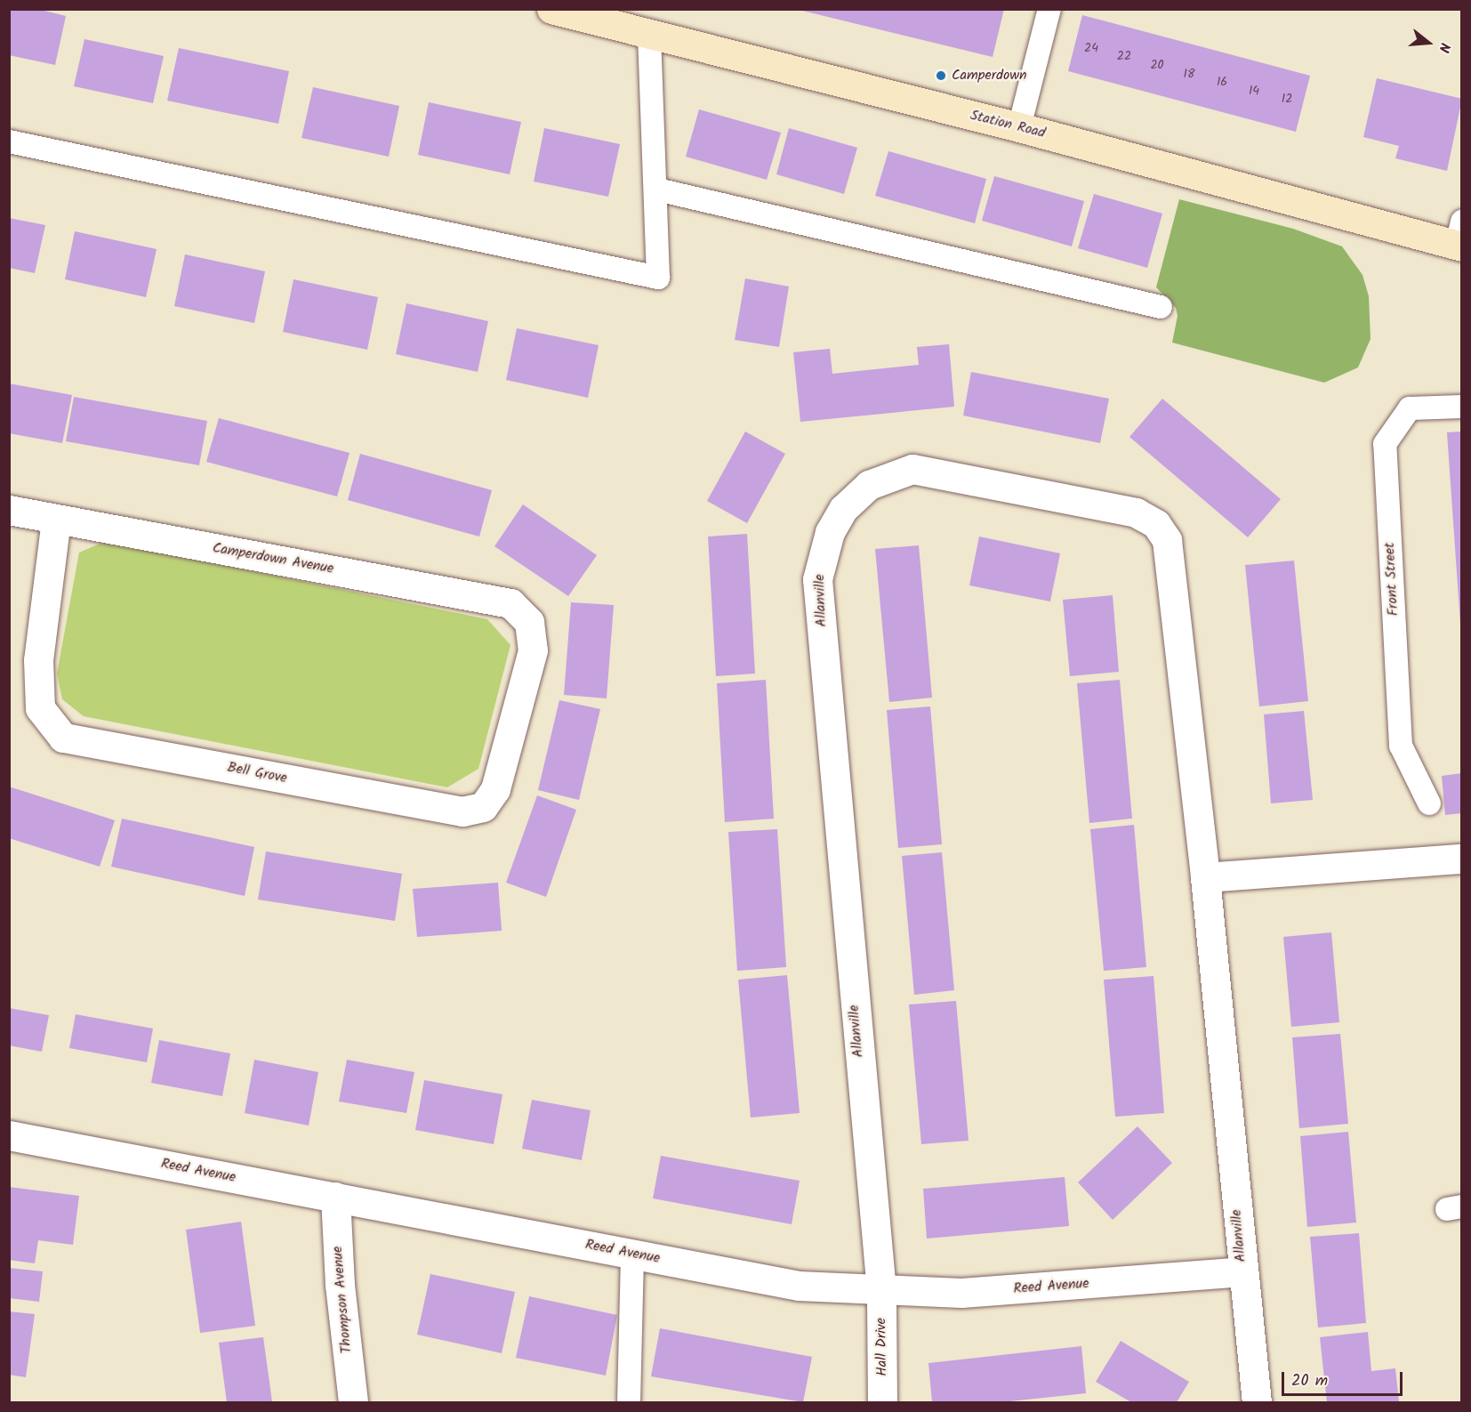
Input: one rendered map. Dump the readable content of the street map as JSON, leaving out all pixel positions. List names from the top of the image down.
{
  "streets": {
    "main road": ["Station Road"],
    "street": [
      "Camperdown Avenue",
      "Allanville",
      "Bell Grove",
      "Reed Avenue",
      "Thompson Avenue",
      "Hall Drive"
    ],
    "lane": ["Front Street"]
  },
  "crossings": [
    ["Camperdown Avenue", "Bell Grove"],
    ["Allanville", "Reed Avenue"],
    ["Allanville", "Hall Drive"],
    ["Reed Avenue", "Thompson Avenue"],
    ["Reed Avenue", "Hall Drive"]
  ],
  "places": ["Camperdown"],
  "house_numbers": [
    "24",
    "22",
    "20",
    "18",
    "16",
    "14",
    "12"
  ],
  "scale_bar": "20 m",
  "north": "right"
}
